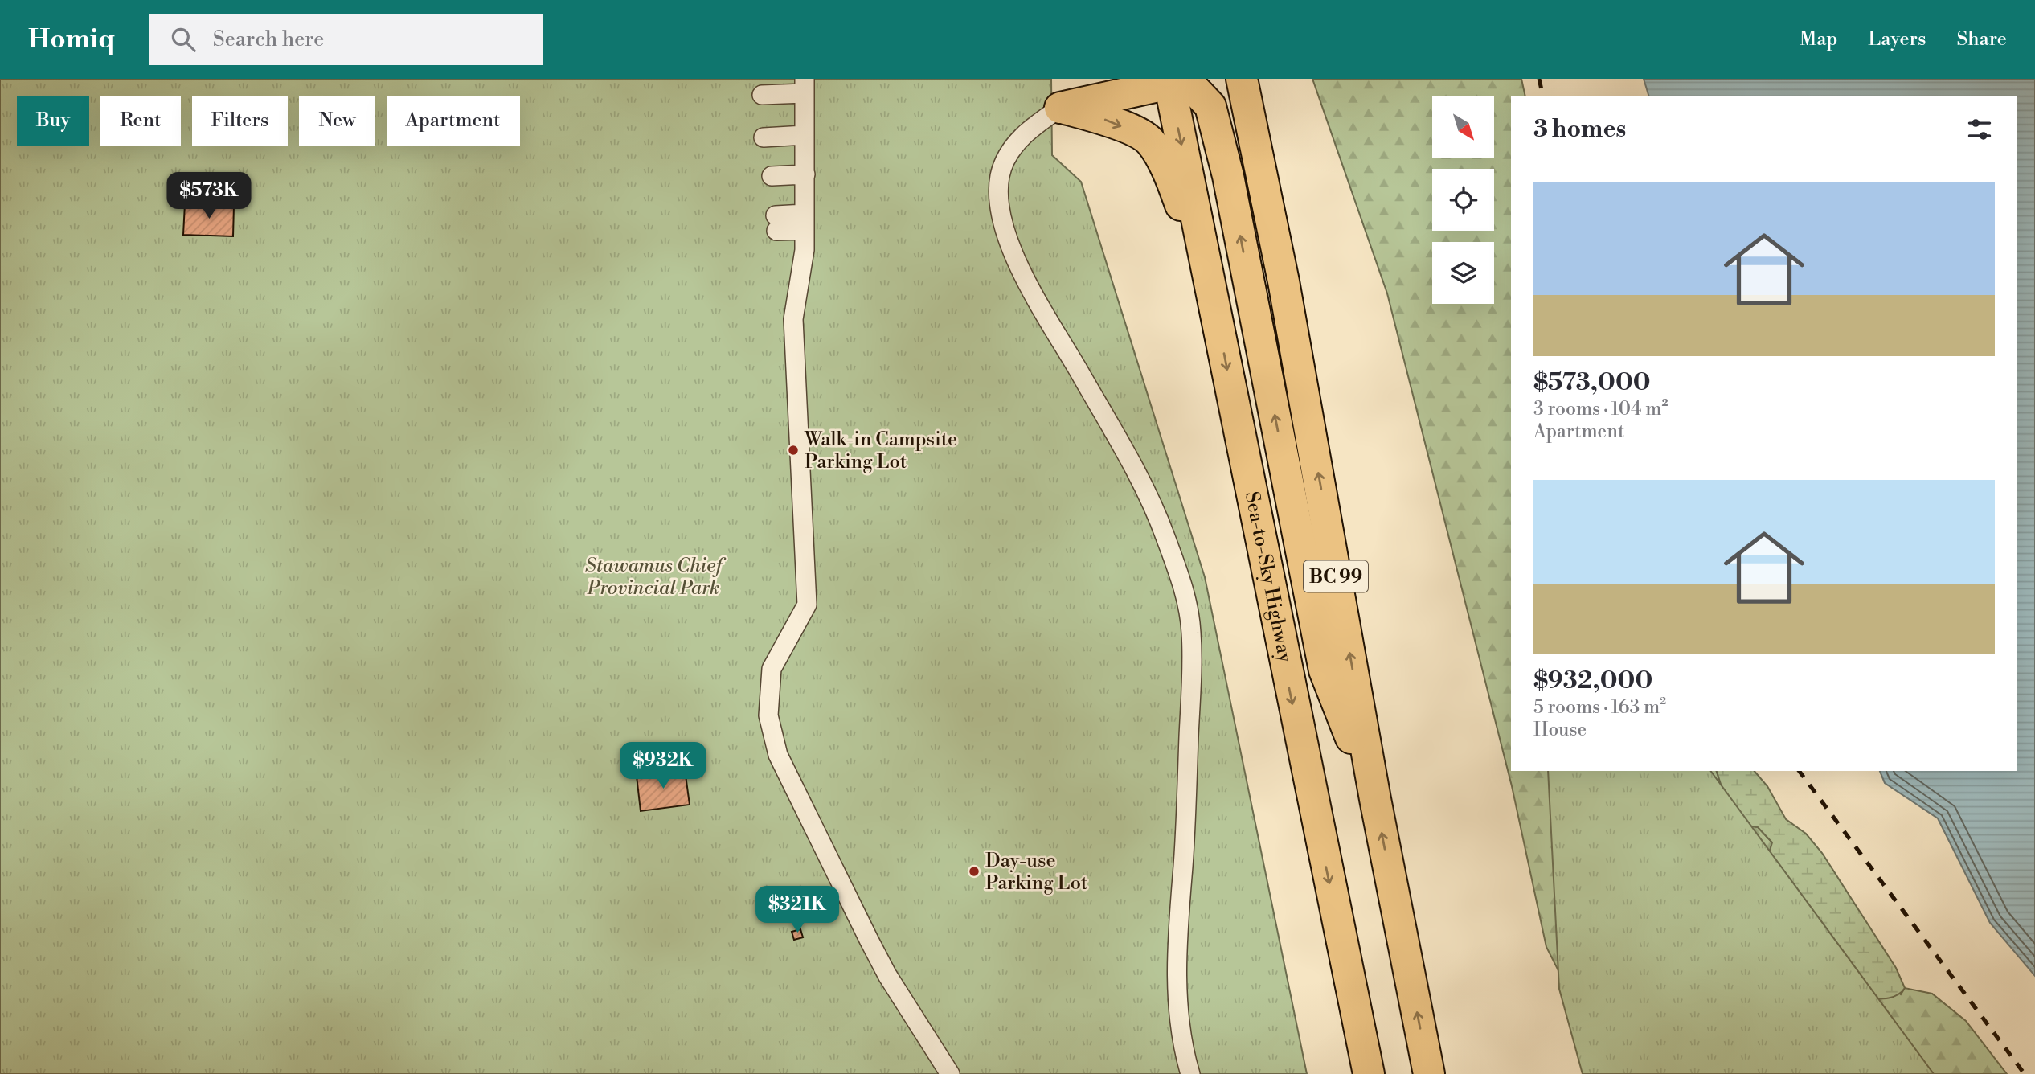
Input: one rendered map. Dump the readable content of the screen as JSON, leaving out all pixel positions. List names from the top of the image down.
{
  "streets": {
    "highway": ["Sea-to-Sky Highway", "BC 99"]
  },
  "parks": ["Stawamus Chief Provincial Park"],
  "places": ["Walk-in Campsite Parking Lot", "Day-use Parking Lot"],
  "north": "bottom right",
  "page": {
    "header": "Homiq",
    "search": "Search here",
    "nav": ["Map", "Layers", "Share"],
    "chip": [
      "Buy",
      "Rent",
      "Filters",
      "New",
      "Apartment"
    ],
    "heading": "3 homes",
    "list": [
      {
        "name": "$573,000",
        "note": "3 rooms · 104 m² · Apartment"
      },
      {
        "name": "$932,000",
        "note": "5 rooms · 163 m² · House"
      }
    ],
    "price": ["$573K", "$932K", "$321K"]
  }
}
